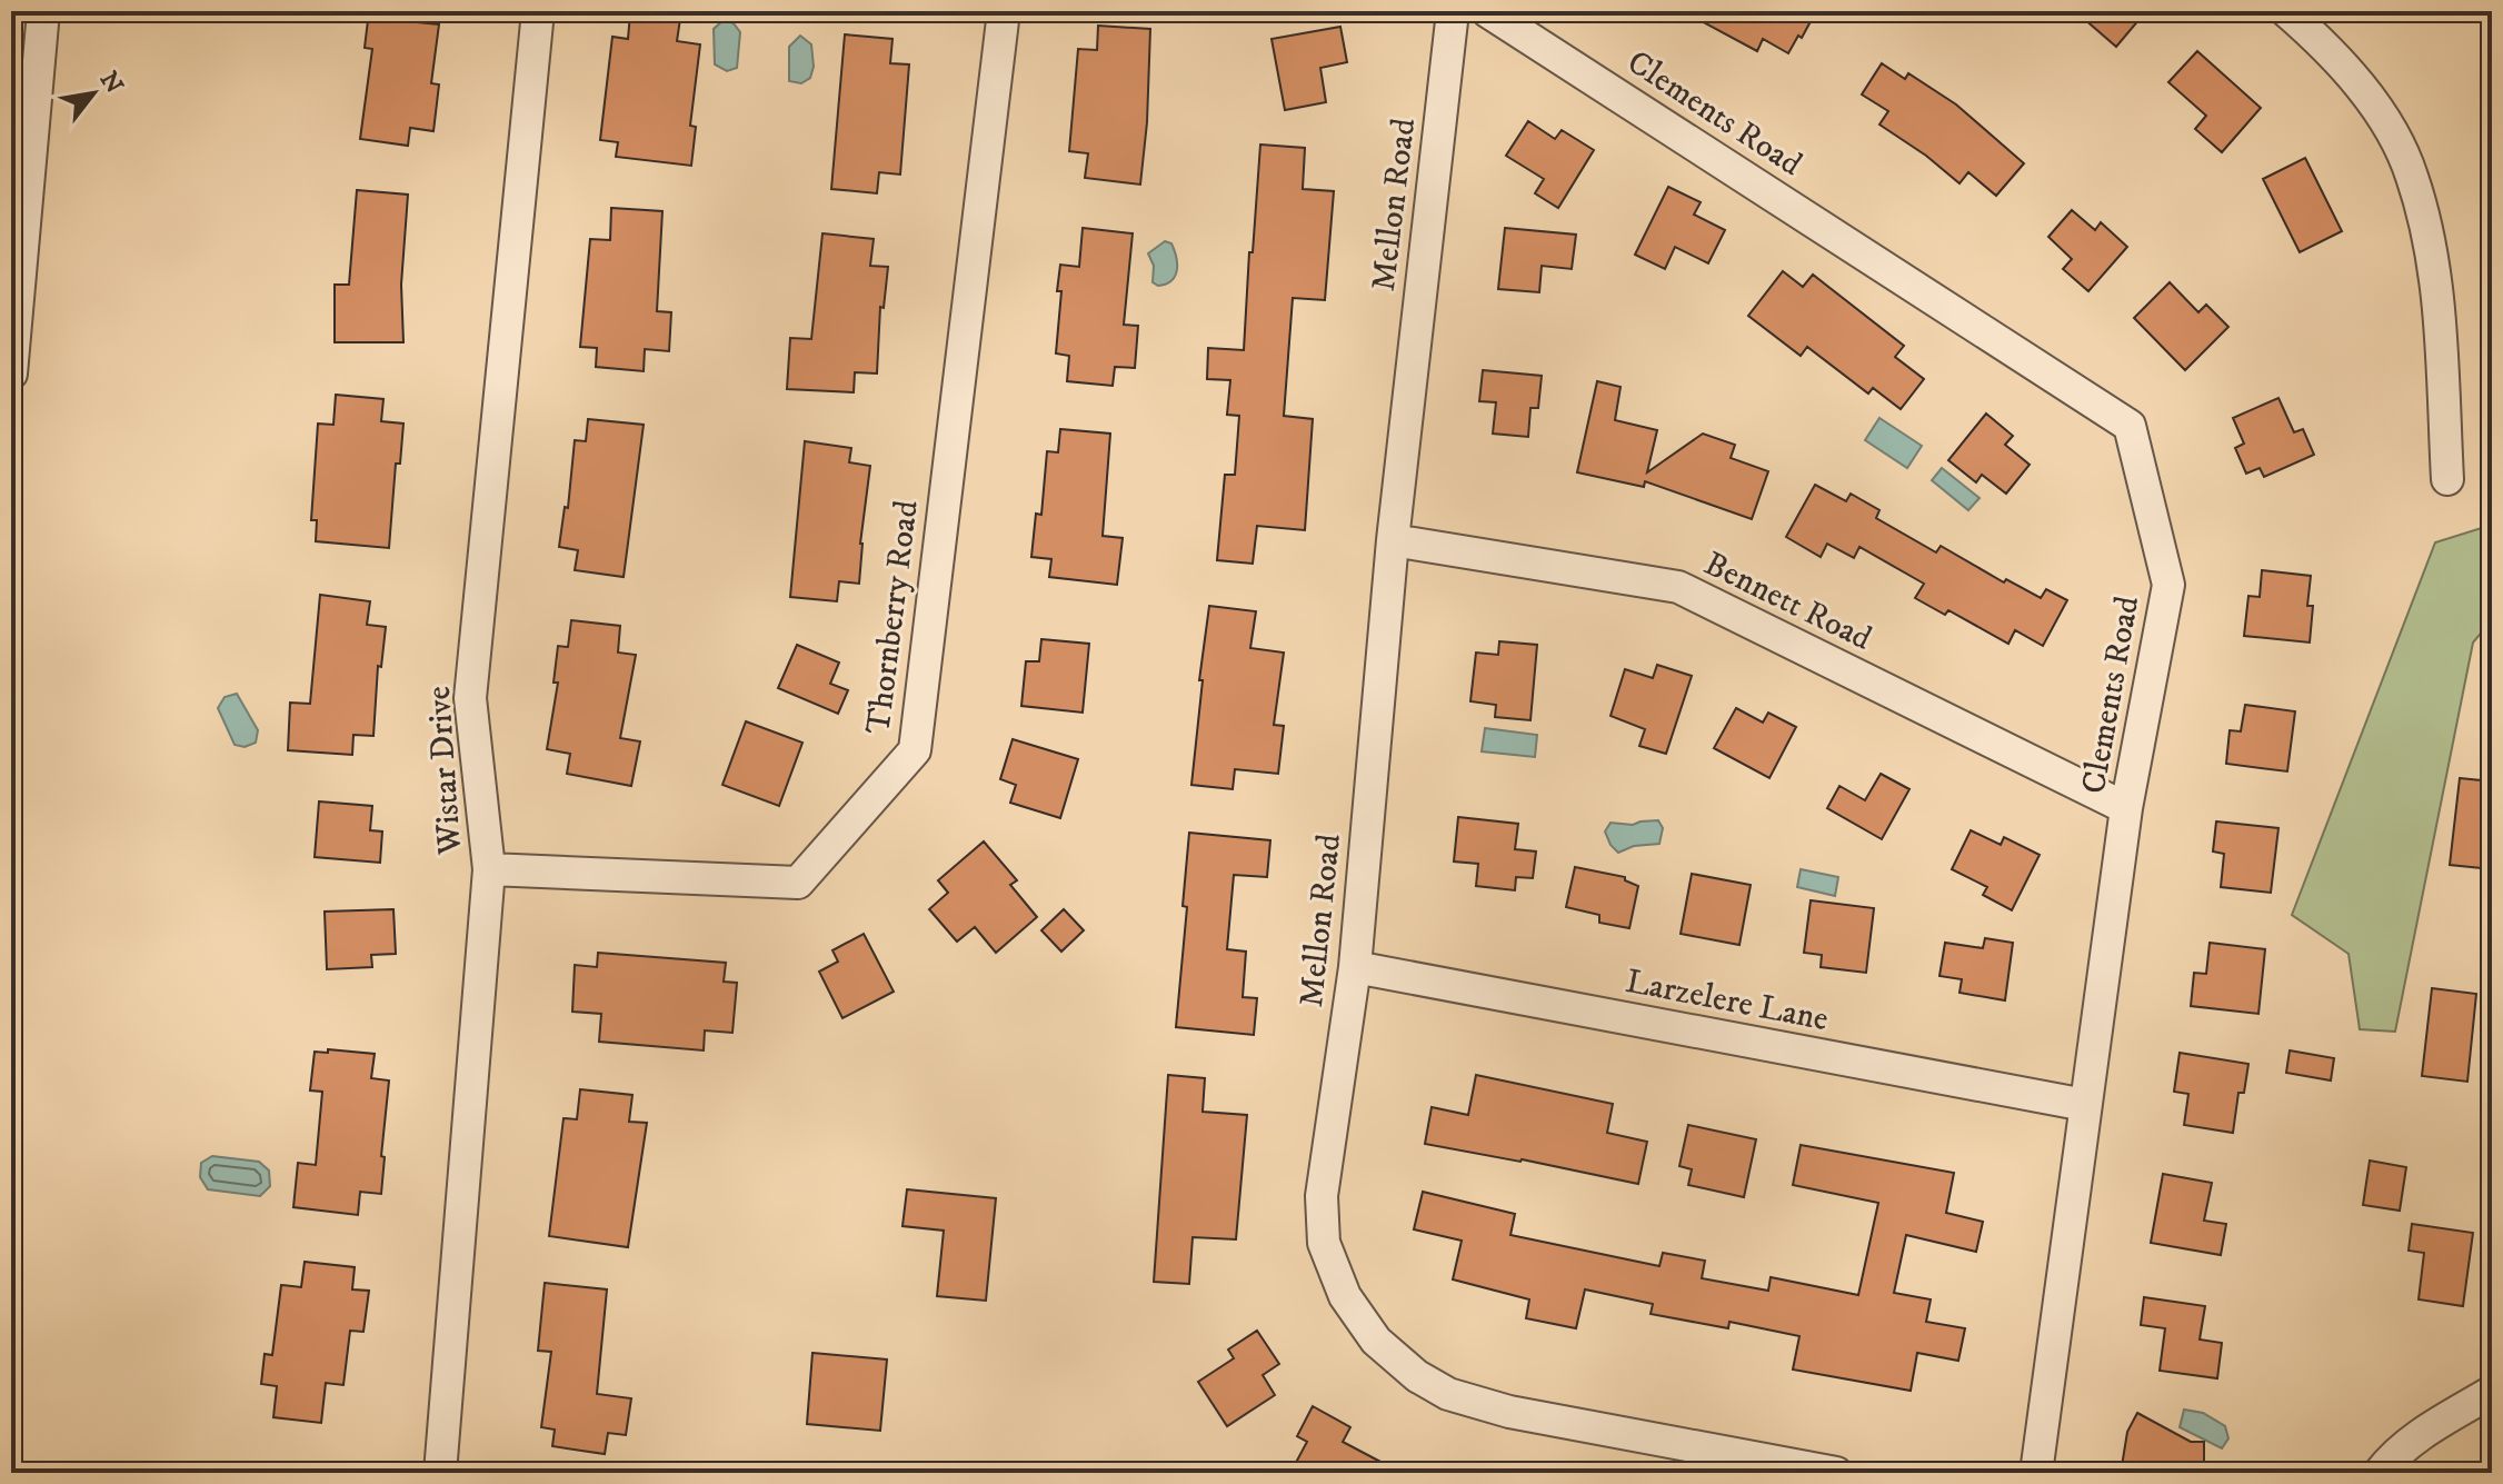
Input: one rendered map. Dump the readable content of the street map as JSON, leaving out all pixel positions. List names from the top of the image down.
{
  "streets": {
    "street": [
      "Clements Road",
      "Mellon Road",
      "Bennett Road",
      "Thornberry Road",
      "Wistar Drive",
      "Larzelere Lane"
    ]
  },
  "crossings": [
    ["Clements Road", "Bennett Road"],
    ["Clements Road", "Larzelere Lane"],
    ["Mellon Road", "Bennett Road"],
    ["Mellon Road", "Larzelere Lane"],
    ["Thornberry Road", "Wistar Drive"]
  ],
  "north": "top right"
}
